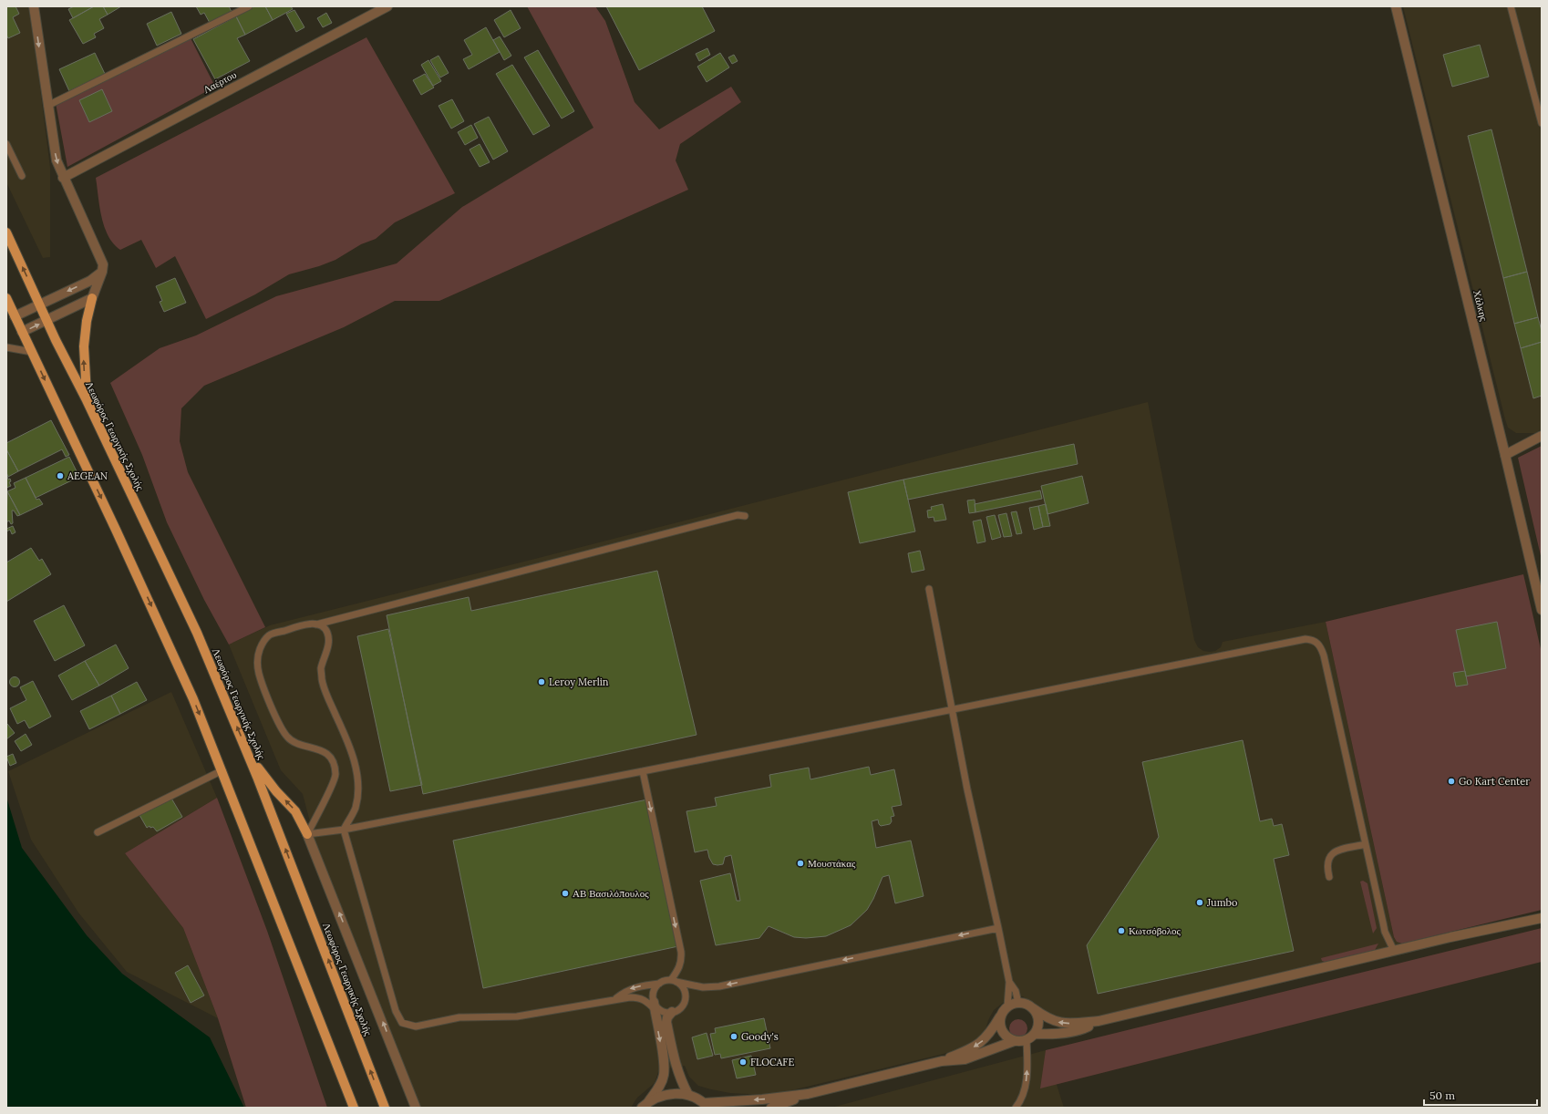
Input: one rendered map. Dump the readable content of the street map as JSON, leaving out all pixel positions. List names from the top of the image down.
{
  "streets": {
    "main road": ["Λεωφόρος Γεωργικής Σχολής"],
    "street": ["Λαέρτου", "Χάλκης"]
  },
  "places": [
    "AEGEAN",
    "Leroy Merlin",
    "Go Kart Center",
    "Μουστάκας",
    "ΑΒ Βασιλόπουλος",
    "Jumbo",
    "Κωτσόβολος",
    "Goody's",
    "FLOCAFE"
  ],
  "scale_bar": "50 m"
}
